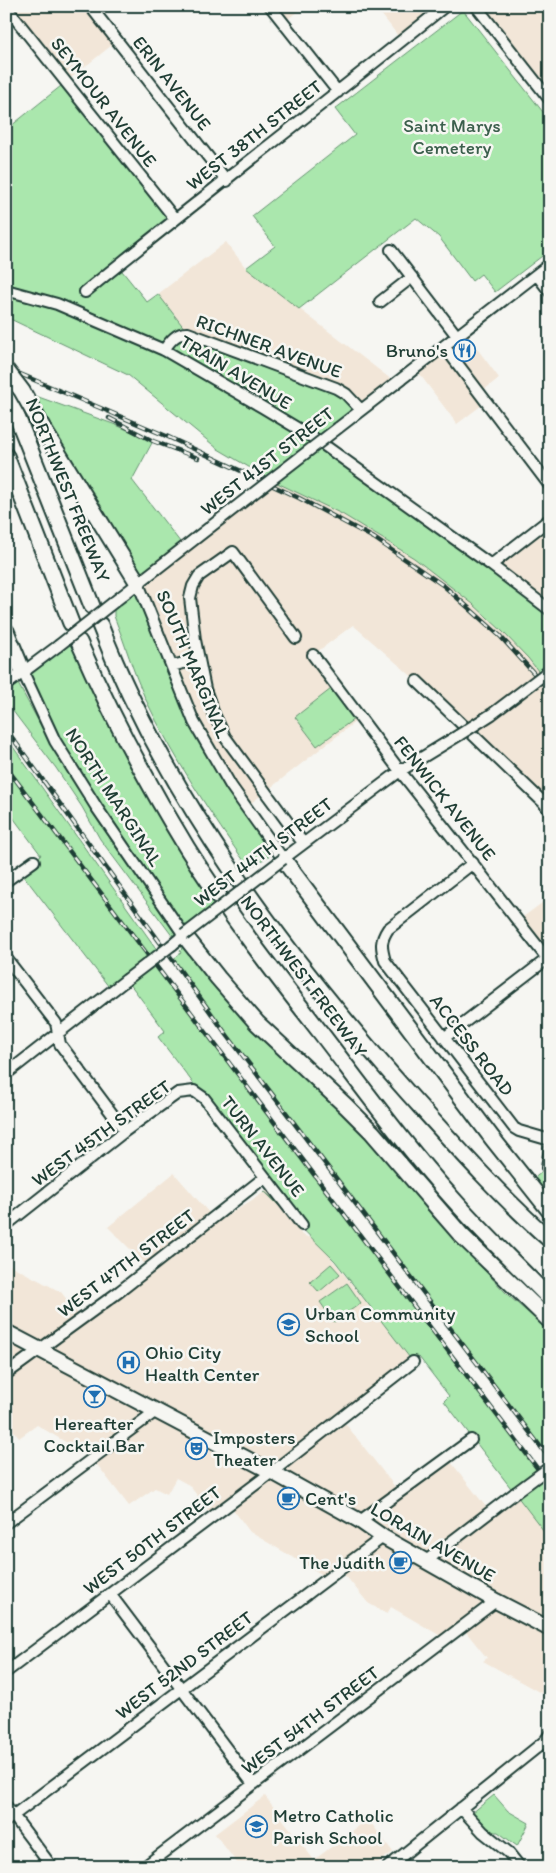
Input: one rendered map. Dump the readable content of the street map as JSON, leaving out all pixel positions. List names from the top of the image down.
{
  "streets": {
    "highway": ["NORTHWEST FREEWAY"],
    "main road": ["LORAIN AVENUE"],
    "street": [
      "ERIN AVENUE",
      "SEYMOUR AVENUE",
      "WEST 38TH STREET",
      "RICHNER AVENUE",
      "TRAIN AVENUE",
      "WEST 41ST STREET",
      "SOUTH MARGINAL",
      "NORTH MARGINAL",
      "FENWICK AVENUE",
      "WEST 44TH STREET",
      "ACCESS ROAD",
      "WEST 45TH STREET",
      "TURN AVENUE",
      "WEST 47TH STREET",
      "WEST 50TH STREET",
      "WEST 52ND STREET",
      "WEST 54TH STREET"
    ]
  },
  "crossings": [
    ["ERIN AVENUE", "WEST 38TH STREET"],
    ["SEYMOUR AVENUE", "WEST 38TH STREET"],
    ["RICHNER AVENUE", "TRAIN AVENUE"],
    ["RICHNER AVENUE", "WEST 41ST STREET"],
    ["WEST 41ST STREET", "SOUTH MARGINAL"],
    ["WEST 41ST STREET", "NORTH MARGINAL"],
    ["SOUTH MARGINAL", "WEST 44TH STREET"],
    ["NORTH MARGINAL", "WEST 44TH STREET"],
    ["FENWICK AVENUE", "WEST 44TH STREET"],
    ["FENWICK AVENUE", "ACCESS ROAD"],
    ["WEST 45TH STREET", "TURN AVENUE"],
    ["TURN AVENUE", "WEST 47TH STREET"],
    ["WEST 47TH STREET", "LORAIN AVENUE"],
    ["WEST 50TH STREET", "LORAIN AVENUE"],
    ["LORAIN AVENUE", "WEST 52ND STREET"],
    ["LORAIN AVENUE", "WEST 54TH STREET"]
  ],
  "parks": ["Saint Marys Cemetery"],
  "places": {
    "restaurant": ["Bruno's"],
    "school or university": ["Urban Community School", "Metro Catholic Parish School"],
    "hospital": ["Ohio City Health Center"],
    "bar": ["Hereafter Cocktail Bar"],
    "theatre": ["Imposters Theater"],
    "cafe": ["Cent's", "The Judith"]
  }
}
